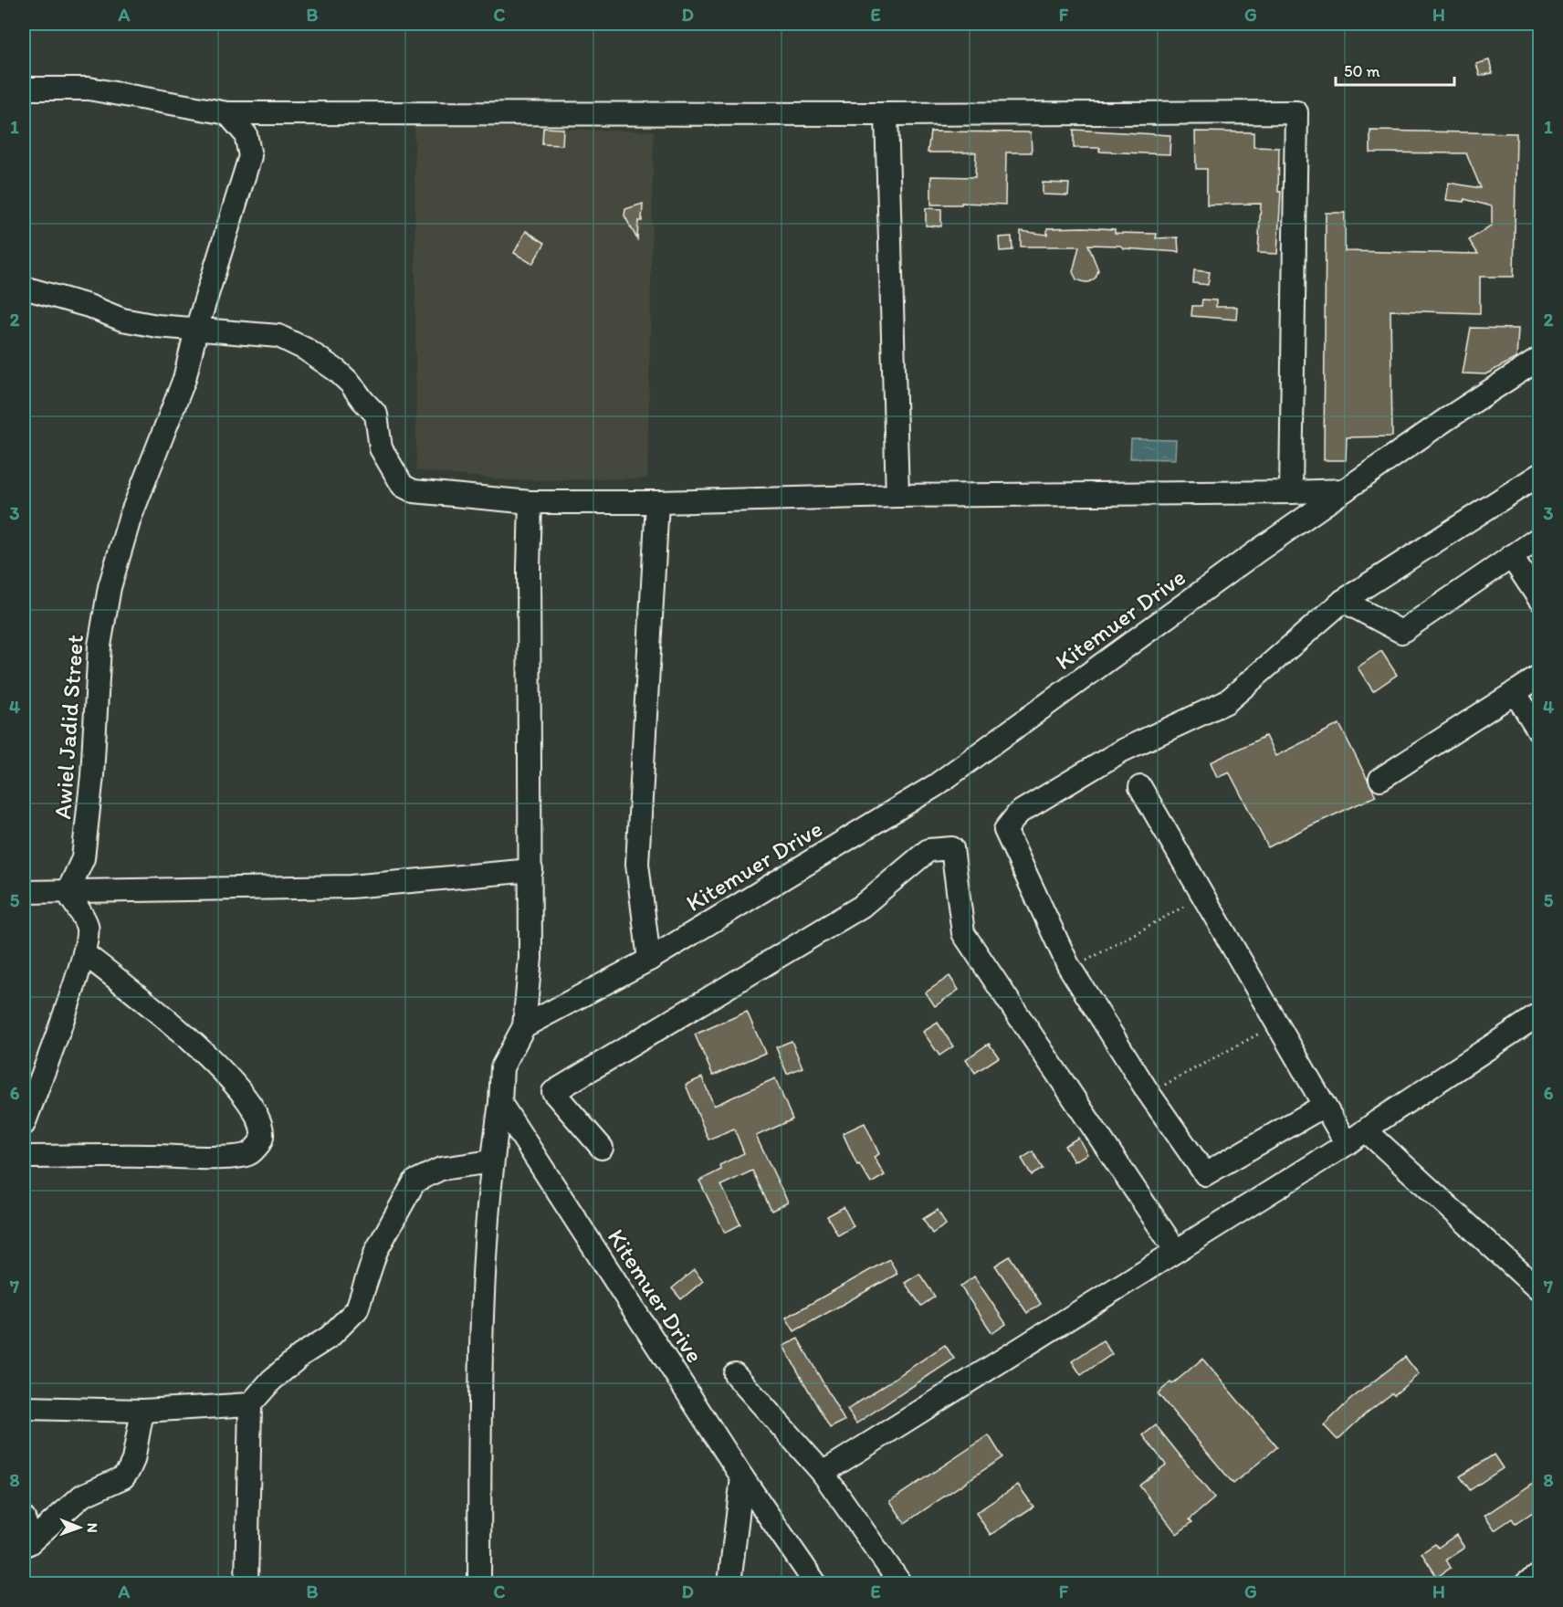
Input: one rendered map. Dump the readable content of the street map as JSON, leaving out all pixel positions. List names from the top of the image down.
{
  "streets": {
    "street": ["Kitemuer Drive", "Awiel Jadid Street"]
  },
  "scale_bar": "50 m",
  "north": "right",
  "grid": {
    "columns": [
      "A",
      "B",
      "C",
      "D",
      "E",
      "F",
      "G",
      "H"
    ],
    "rows": [
      "1",
      "2",
      "3",
      "4",
      "5",
      "6",
      "7",
      "8"
    ]
  }
}
